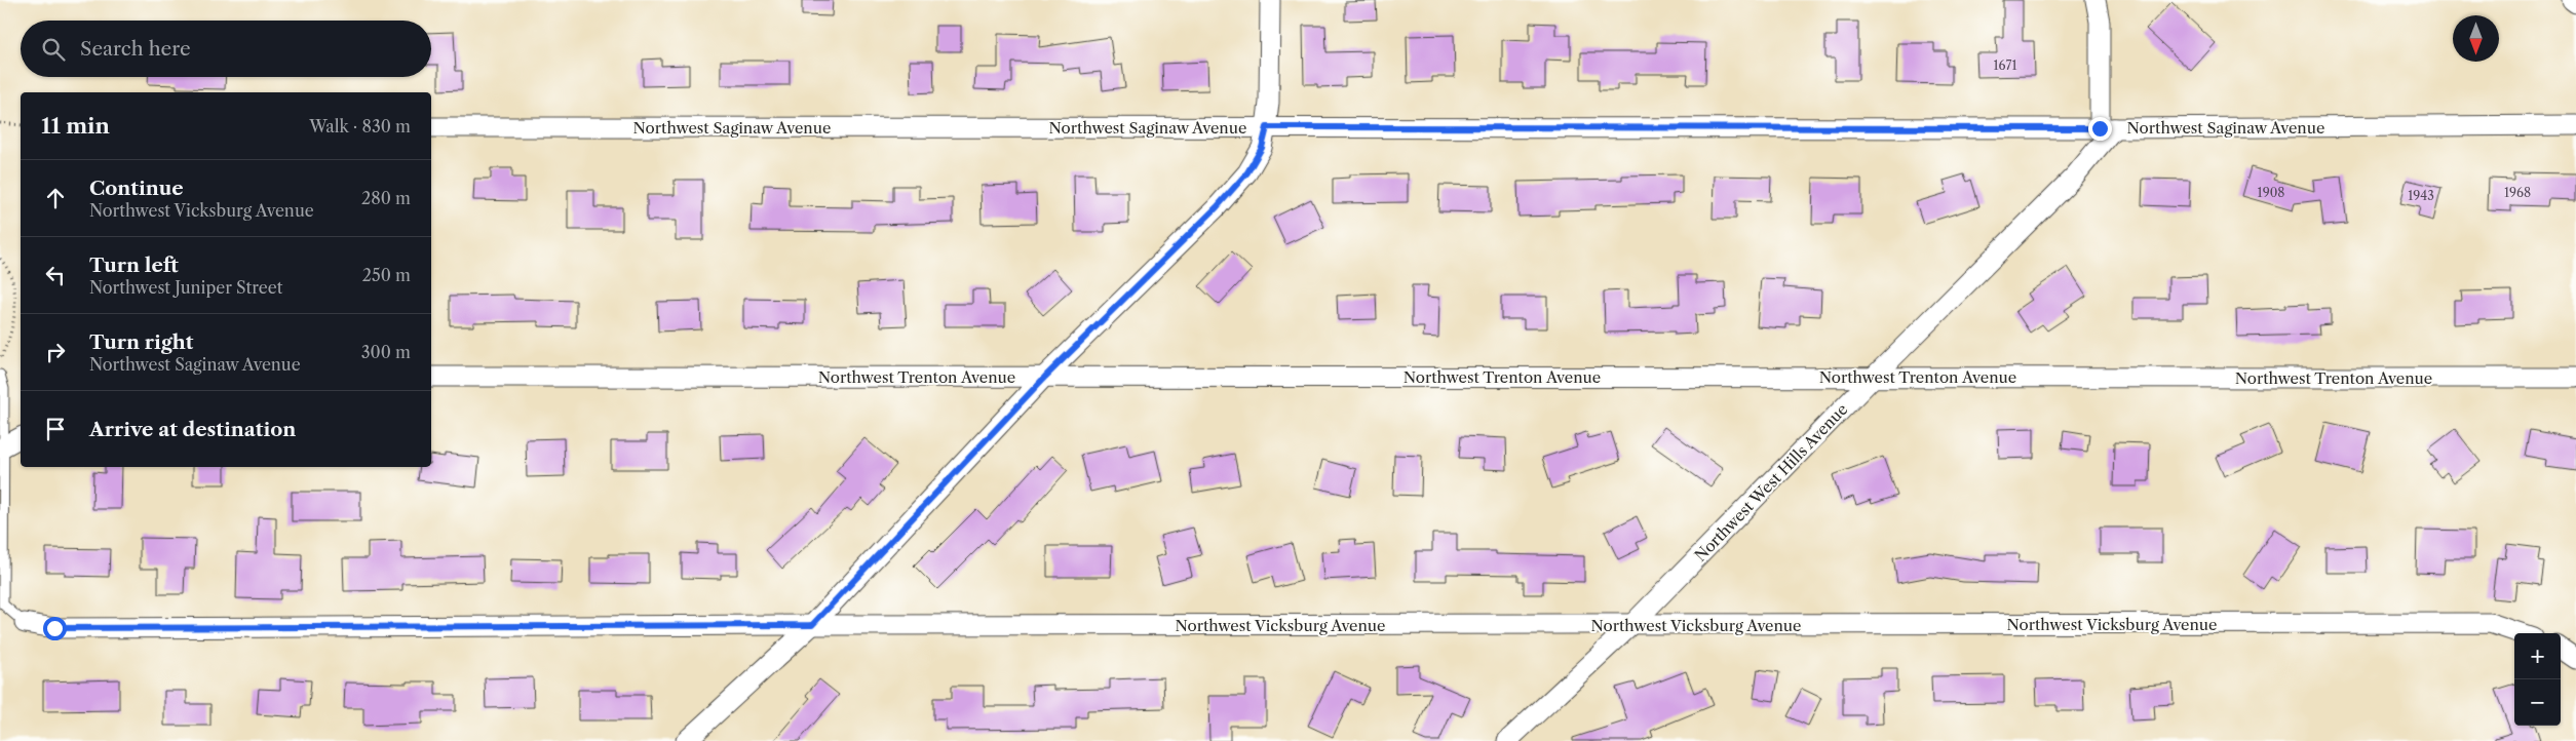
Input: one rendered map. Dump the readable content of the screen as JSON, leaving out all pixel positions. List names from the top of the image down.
{
  "streets": {
    "street": [
      "Northwest Saginaw Avenue",
      "Northwest Trenton Avenue",
      "Northwest West Hills Avenue",
      "Northwest Vicksburg Avenue"
    ]
  },
  "crossings": [
    ["Northwest Saginaw Avenue", "Northwest West Hills Avenue"],
    ["Northwest Trenton Avenue", "Northwest West Hills Avenue"],
    ["Northwest West Hills Avenue", "Northwest Vicksburg Avenue"]
  ],
  "house_numbers": [
    "1671",
    "1908",
    "1968",
    "1943"
  ],
  "north": "bottom",
  "page": {
    "search": "Search here",
    "heading": ["11 min", "Walk · 830 m"],
    "list": [
      ["Continue", "Northwest Vicksburg Avenue", "280 m"],
      ["Turn left", "Northwest Juniper Street", "250 m"],
      ["Turn right", "Northwest Saginaw Avenue", "300 m"],
      "Arrive at destination"
    ],
    "map_buttons": ["+", "−"]
  }
}
